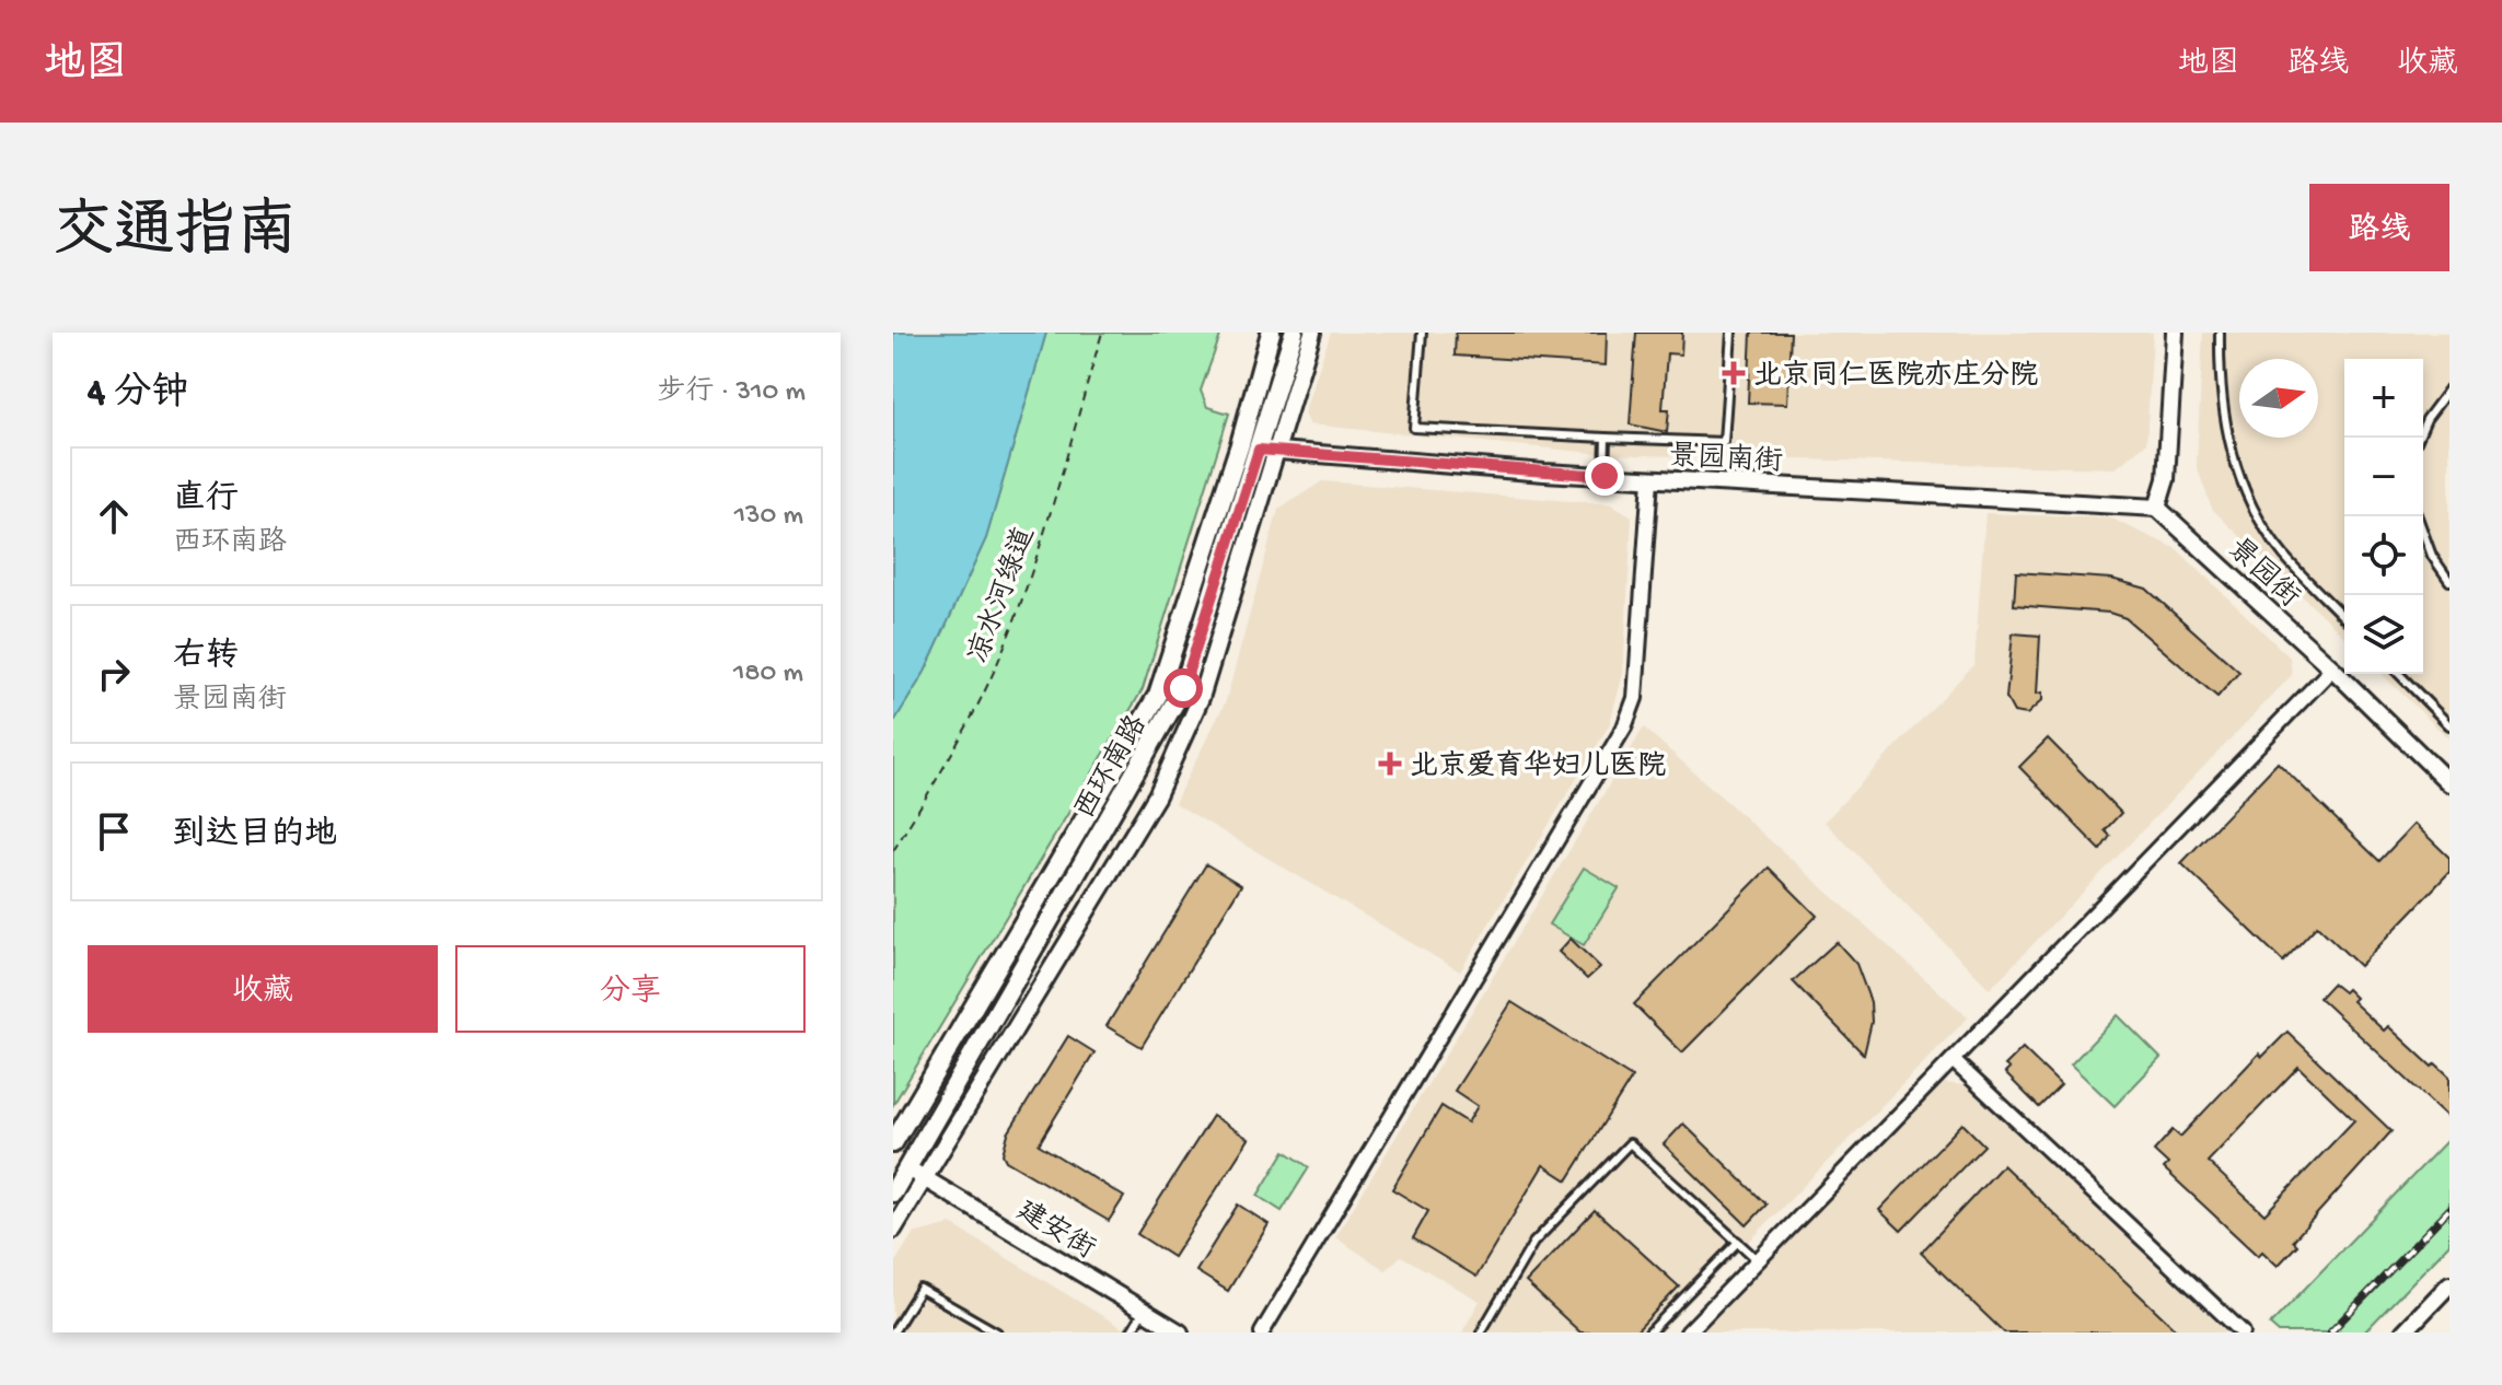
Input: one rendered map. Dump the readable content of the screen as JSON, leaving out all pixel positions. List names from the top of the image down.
{
  "streets": {
    "main road": ["西环南路"],
    "street": ["景园南街", "景园街", "建安街"],
    "path": ["凉水河绿道"]
  },
  "crossings": [
    ["景园南街", "景园街"],
    ["景园南街", "西环南路"],
    ["西环南路", "建安街"]
  ],
  "places": {
    "health": ["北京同仁医院亦庄分院", "北京爱育华妇儿医院"]
  },
  "north": "right",
  "page": {
    "header": "地图",
    "nav": ["地图", "路线", "收藏"],
    "title": "交通指南",
    "buttons": [
      "路线",
      ["收藏", "分享"]
    ],
    "heading": ["4 分钟", "步行 · 310 m"],
    "map_buttons": ["+", "−"],
    "list": [
      ["直行", "西环南路", "130 m"],
      ["右转", "景园南街", "180 m"],
      "到达目的地"
    ]
  }
}
